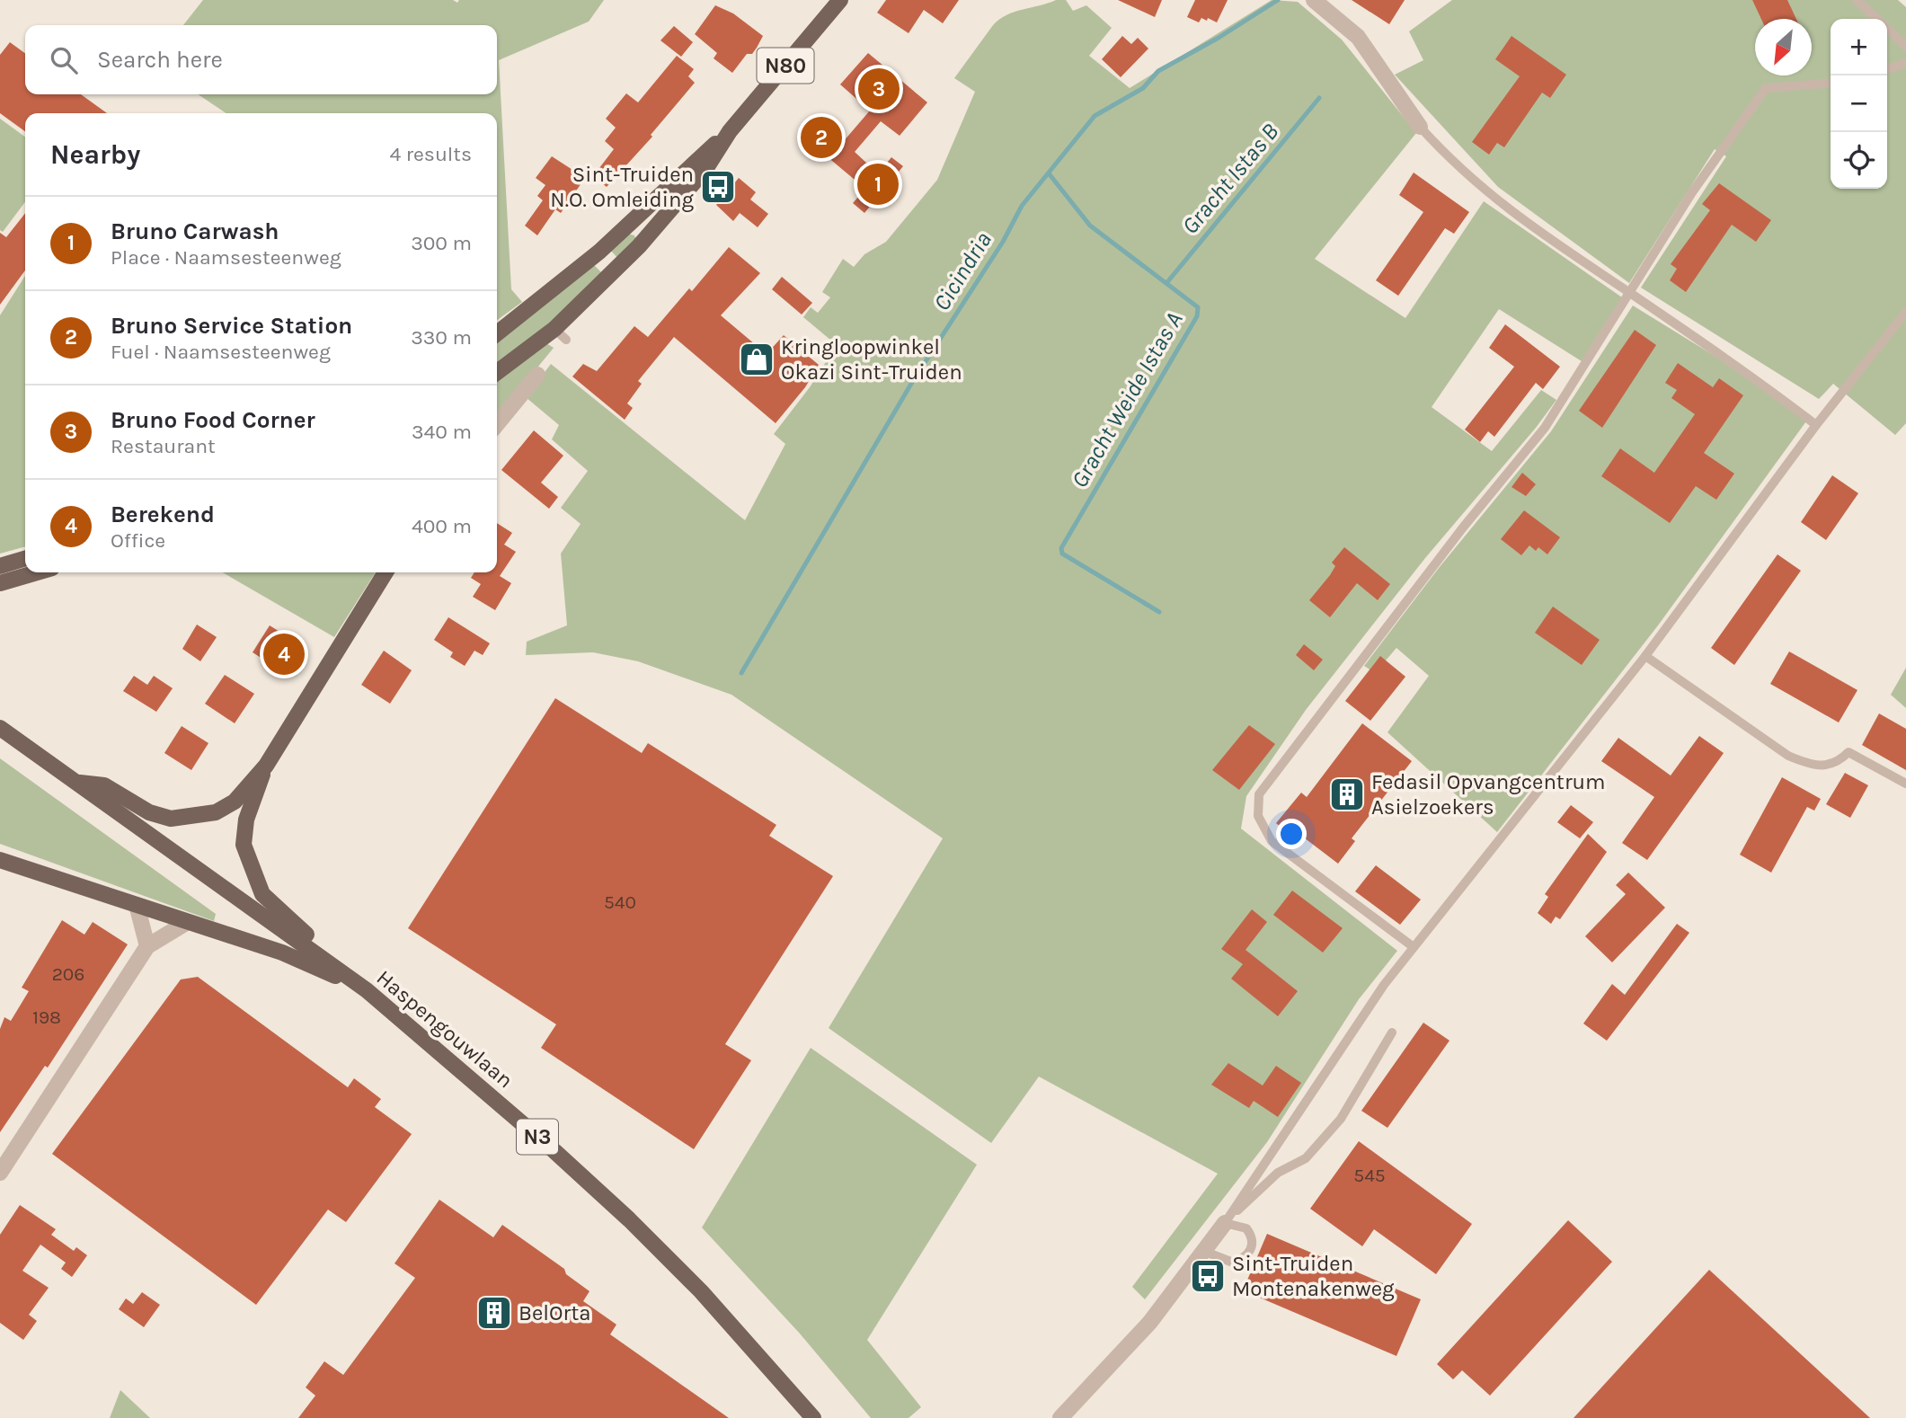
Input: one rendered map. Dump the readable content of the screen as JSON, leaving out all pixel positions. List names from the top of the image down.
{
  "streets": {
    "main road": ["N80", "Haspengouwlaan", "N3"]
  },
  "water": ["Gracht Istas B", "Cicindria", "Gracht Weide Istas A"],
  "places": {
    "bus stop": ["Sint-Truiden N.O. Omleiding", "Sint-Truiden Montenakenweg"],
    "shop": ["Kringloopwinkel Okazi Sint-Truiden"],
    "building": ["Fedasil Opvangcentrum Asielzoekers", "BelOrta"]
  },
  "house_numbers": [
    "540",
    "206",
    "198",
    "545"
  ],
  "north": "bottom left",
  "page": {
    "map_buttons": ["+", "−"],
    "search": "Search here",
    "pins": [
      "3",
      "2",
      "1",
      "4"
    ],
    "heading": ["Nearby", "4 results"],
    "list": [
      {
        "mark": "1",
        "name": "Bruno Carwash",
        "note": "Place · Naamsesteenweg",
        "value": "300 m"
      },
      {
        "mark": "2",
        "name": "Bruno Service Station",
        "note": "Fuel · Naamsesteenweg",
        "value": "330 m"
      },
      {
        "mark": "3",
        "name": "Bruno Food Corner",
        "note": "Restaurant",
        "value": "340 m"
      },
      {
        "mark": "4",
        "name": "Berekend",
        "note": "Office",
        "value": "400 m"
      }
    ]
  }
}
